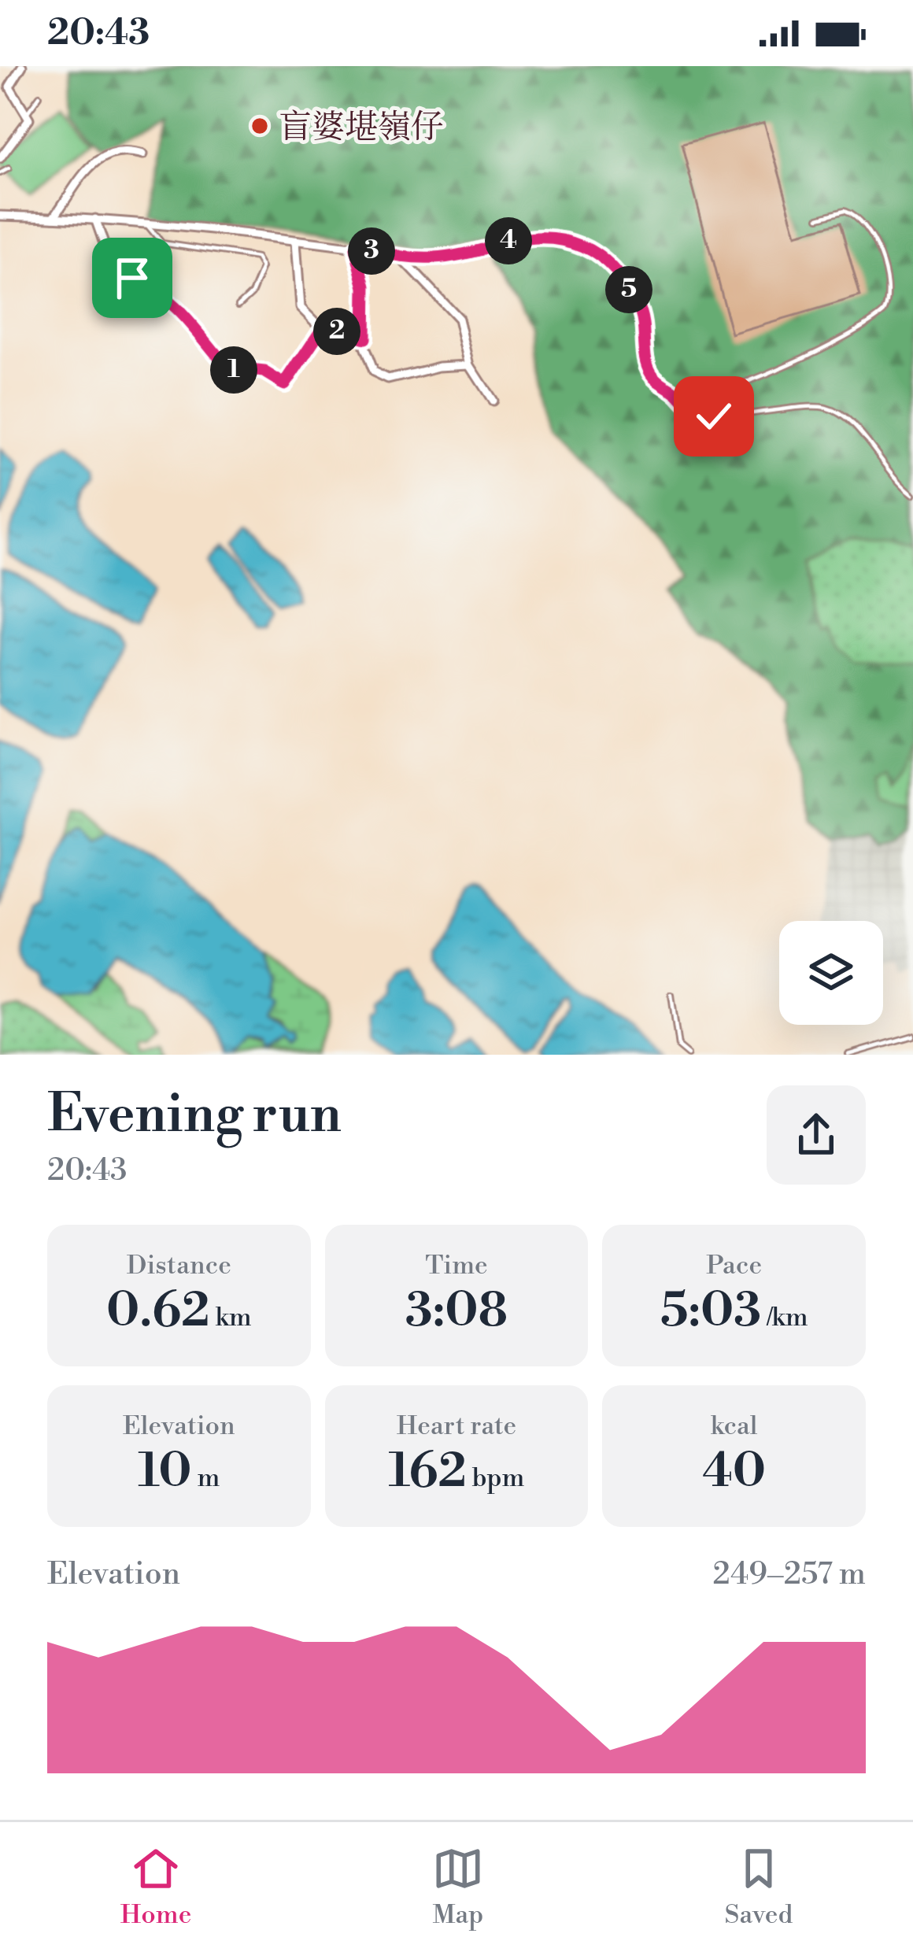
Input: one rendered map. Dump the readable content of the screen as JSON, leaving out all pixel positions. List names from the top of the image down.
{
  "places": ["盲婆堪嶺仔"],
  "page": {
    "status": "20:43",
    "pins": [
      "4",
      "3",
      "5",
      "2",
      "1"
    ],
    "heading": ["Evening run", "20:43"],
    "stats": [
      ["Distance", "0.62 km"],
      ["Time", "3:08"],
      ["Pace", "5:03 /km"],
      ["Elevation", "10 m"],
      ["Heart rate", "162 bpm"],
      ["kcal", "40"]
    ],
    "chart": ["Elevation", "249–257 m"],
    "tabs": ["Home", "Map", "Saved"]
  }
}
